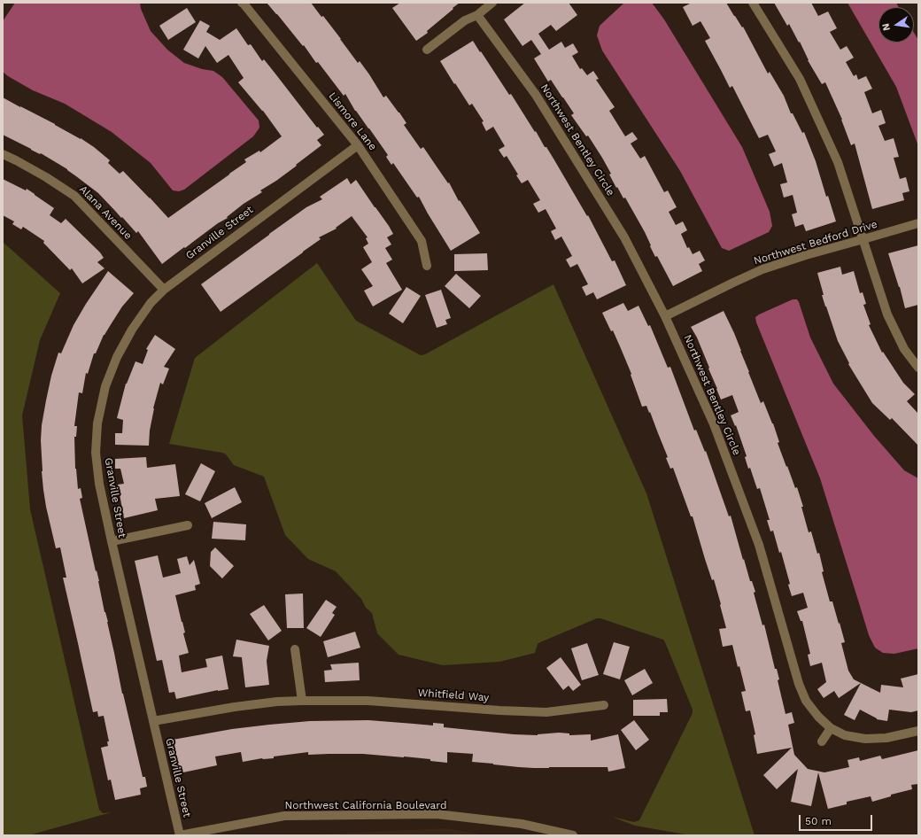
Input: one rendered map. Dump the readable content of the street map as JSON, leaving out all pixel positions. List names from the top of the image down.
{
  "streets": {
    "street": [
      "Lismore Lane",
      "Northwest Bentley Circle",
      "Alana Avenue",
      "Granville Street",
      "Northwest Bedford Drive",
      "Whitfield Way",
      "Northwest California Boulevard"
    ]
  },
  "crossings": [
    ["Lismore Lane", "Granville Street"],
    ["Northwest Bentley Circle", "Northwest Bedford Drive"],
    ["Alana Avenue", "Granville Street"],
    ["Granville Street", "Whitfield Way"],
    ["Granville Street", "Northwest California Boulevard"]
  ],
  "scale_bar": "50 m",
  "north": "left"
}
